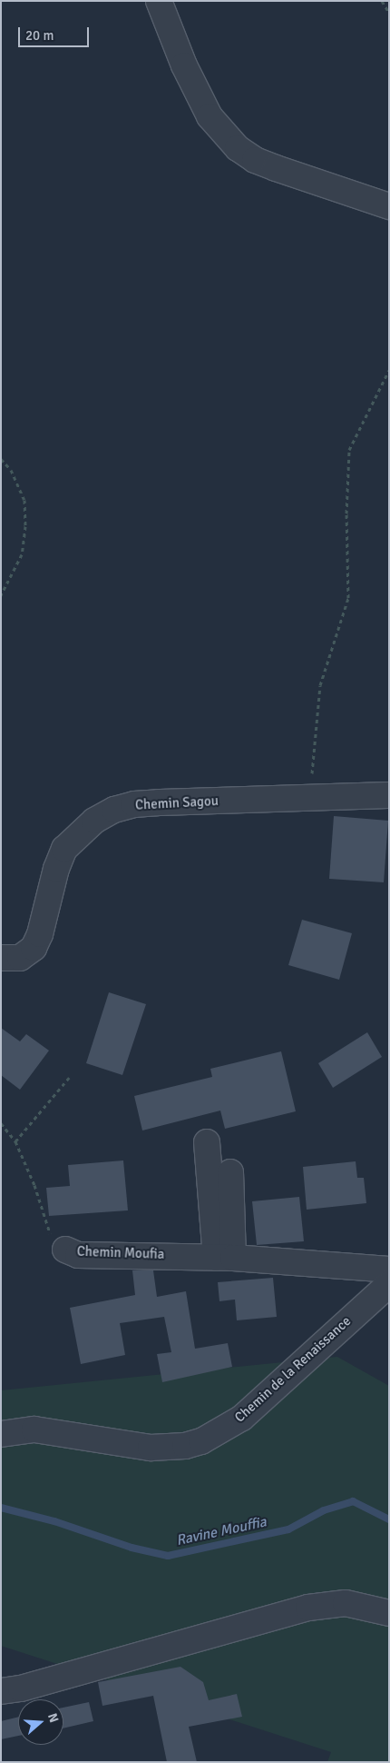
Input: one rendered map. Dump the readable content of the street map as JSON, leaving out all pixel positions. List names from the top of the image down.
{
  "streets": {
    "street": ["Chemin Sagou", "Chemin Moufia", "Chemin de la Renaissance"]
  },
  "water": ["Ravine Mouffia"],
  "scale_bar": "20 m",
  "north": "right"
}
